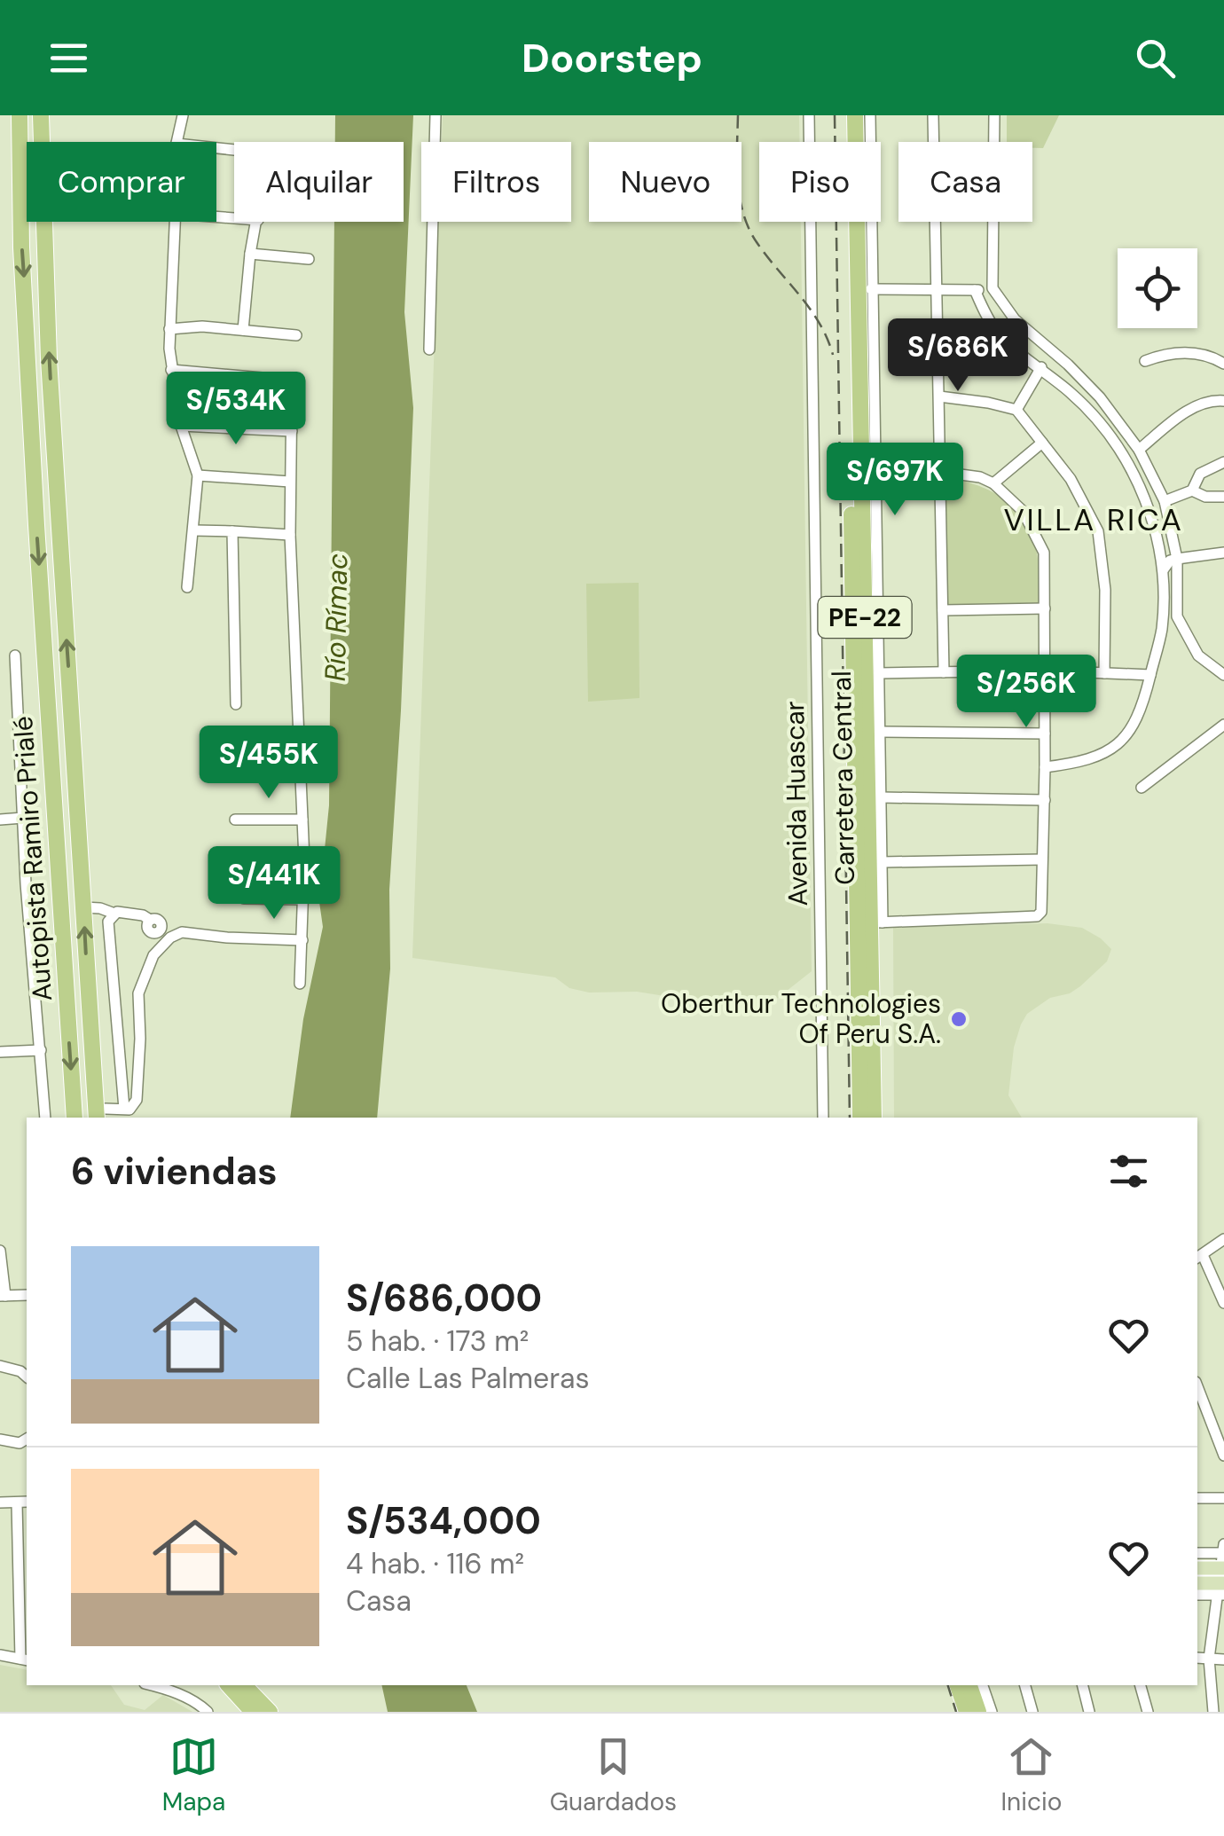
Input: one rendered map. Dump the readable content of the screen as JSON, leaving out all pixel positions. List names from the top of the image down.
{
  "streets": {
    "highway": ["PE-22", "Carretera Central", "Autopista Ramiro Prialé"],
    "street": ["Avenida Huascar"]
  },
  "districts": ["VILLA RICA"],
  "water": ["Río Rímac"],
  "places": ["Oberthur Technologies Of Peru S.A."],
  "page": {
    "header": "Doorstep",
    "chip": [
      "Comprar",
      "Alquilar",
      "Filtros",
      "Nuevo",
      "Piso",
      "Casa"
    ],
    "price": [
      "S/686K",
      "S/534K",
      "S/697K",
      "S/256K",
      "S/455K",
      "S/441K"
    ],
    "heading": "6 viviendas",
    "list": [
      {
        "name": "S/686,000",
        "note": "5 hab. · 173 m² · Calle Las Palmeras"
      },
      {
        "name": "S/534,000",
        "note": "4 hab. · 116 m² · Casa"
      }
    ],
    "tabs": ["Mapa", "Guardados", "Inicio"]
  }
}
